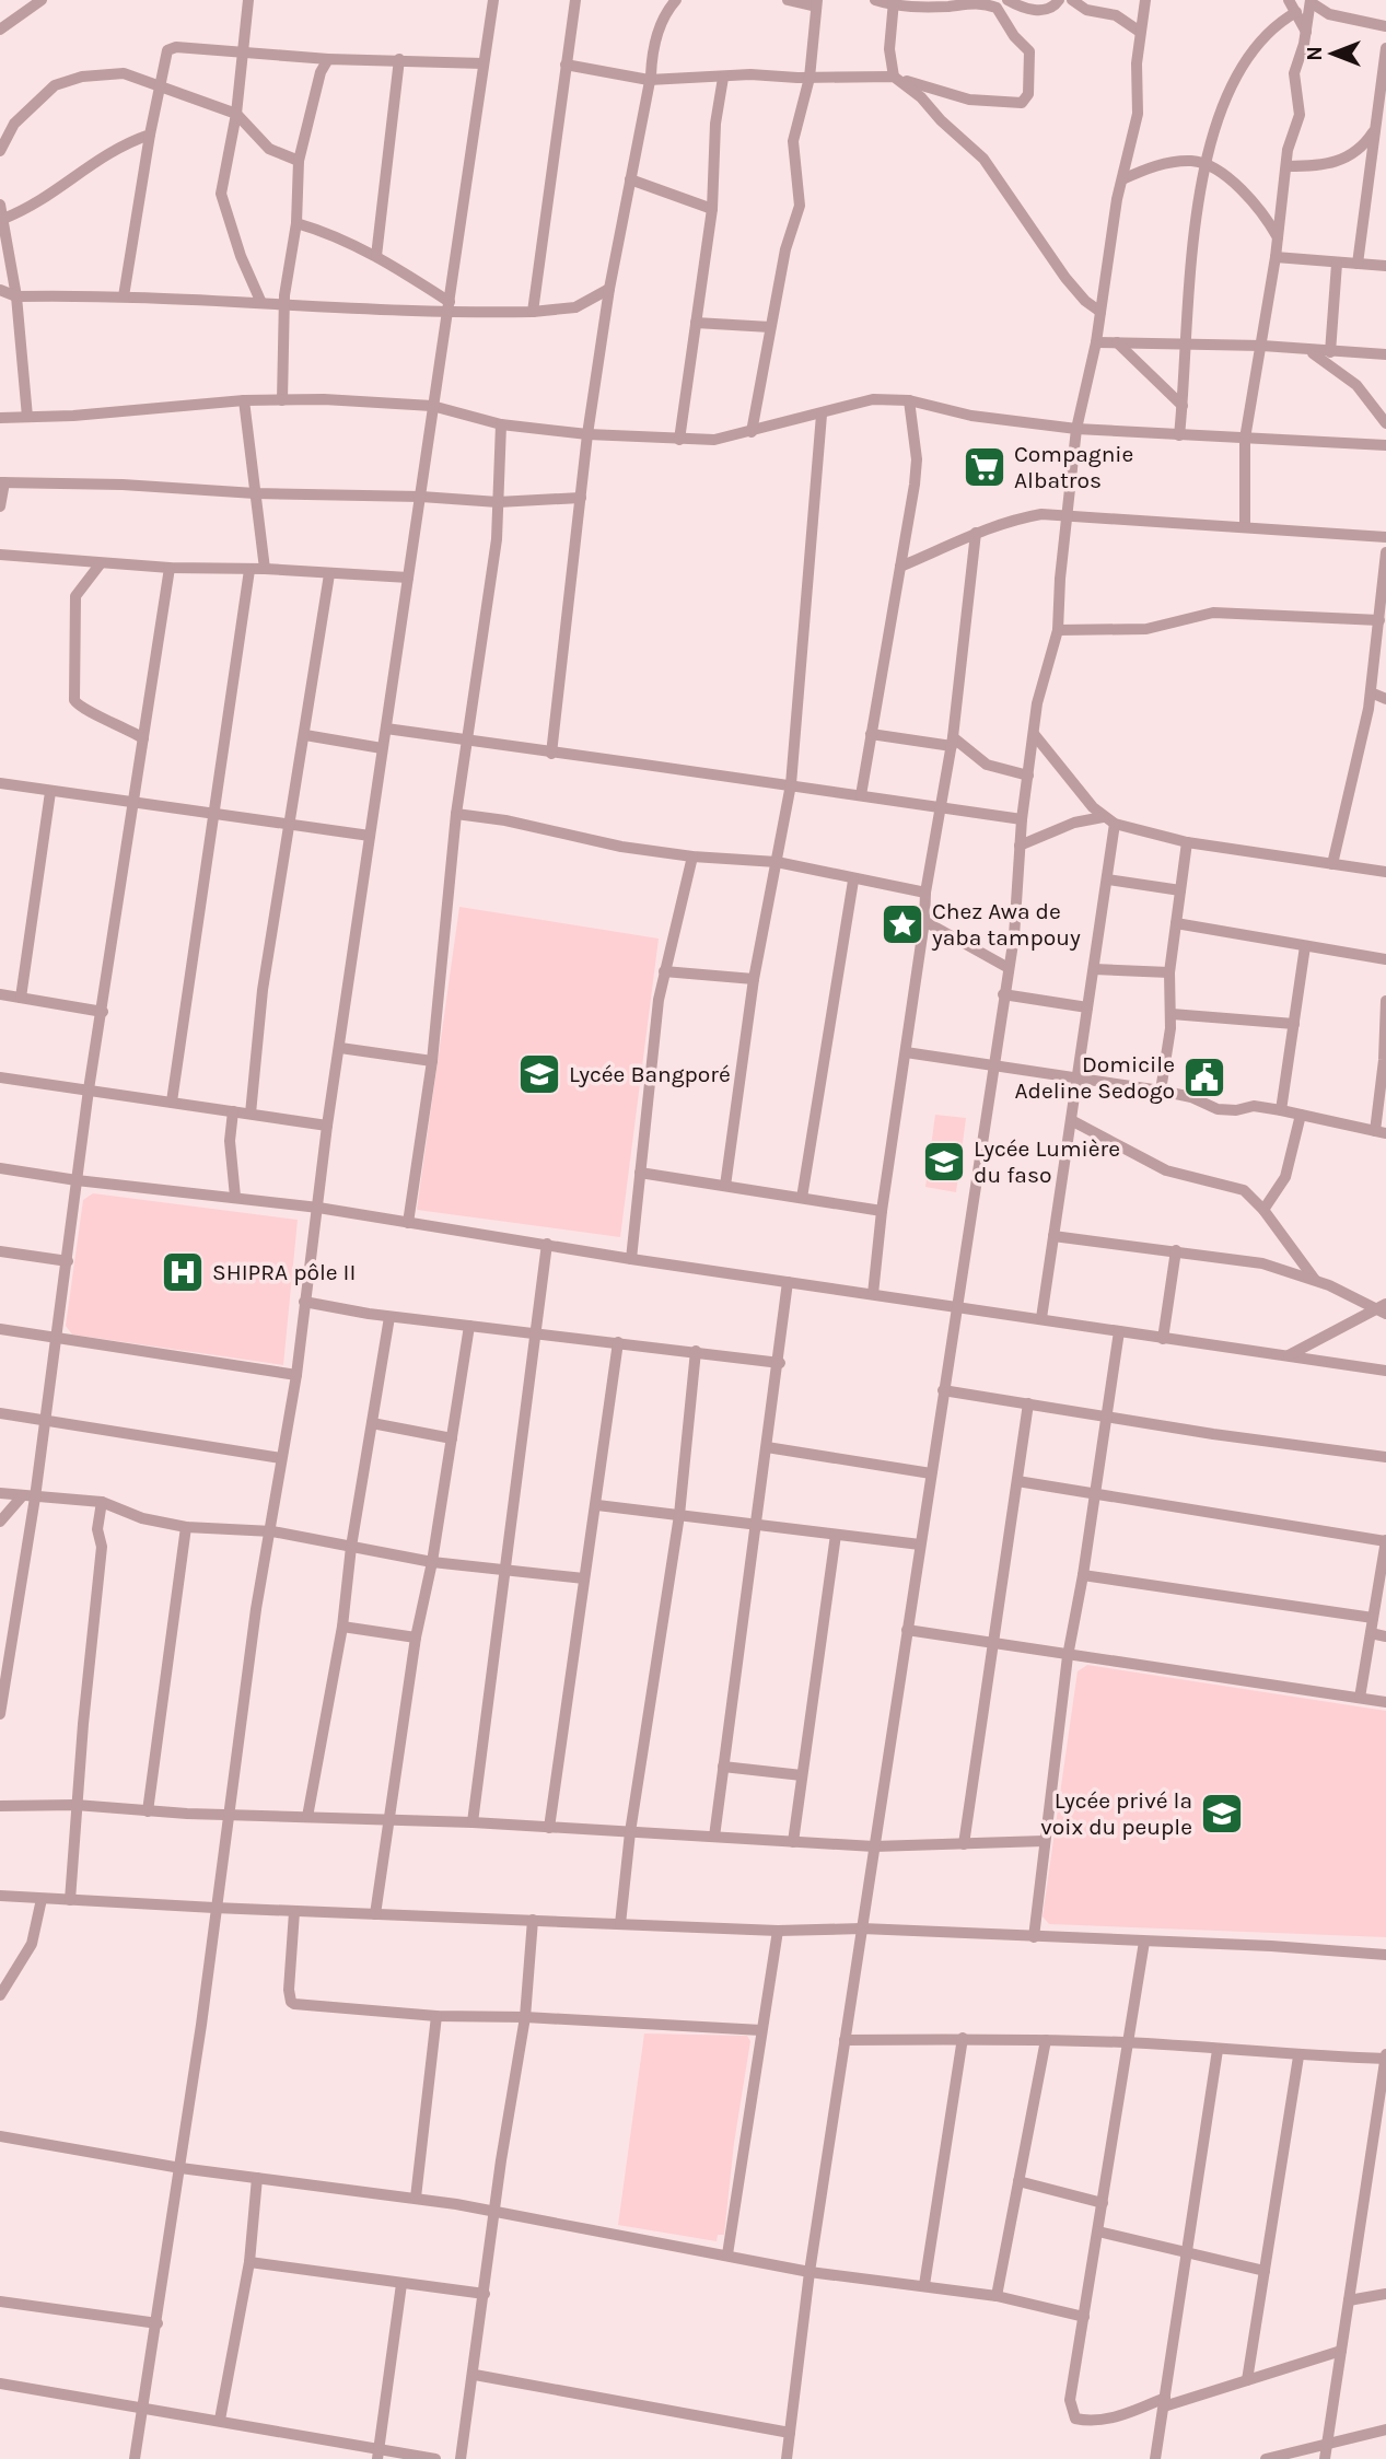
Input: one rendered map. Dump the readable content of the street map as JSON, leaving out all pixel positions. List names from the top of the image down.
{
  "places": {
    "supermarket": ["Compagnie Albatros"],
    "place": ["Chez Awa de yaba tampouy"],
    "school or university": ["Lycée Bangporé", "Lycée Lumière du faso", "Lycée privé la voix du peuple"],
    "public building": ["Domicile Adeline Sedogo"],
    "hospital": ["SHIPRA pôle II"]
  },
  "north": "left"
}
